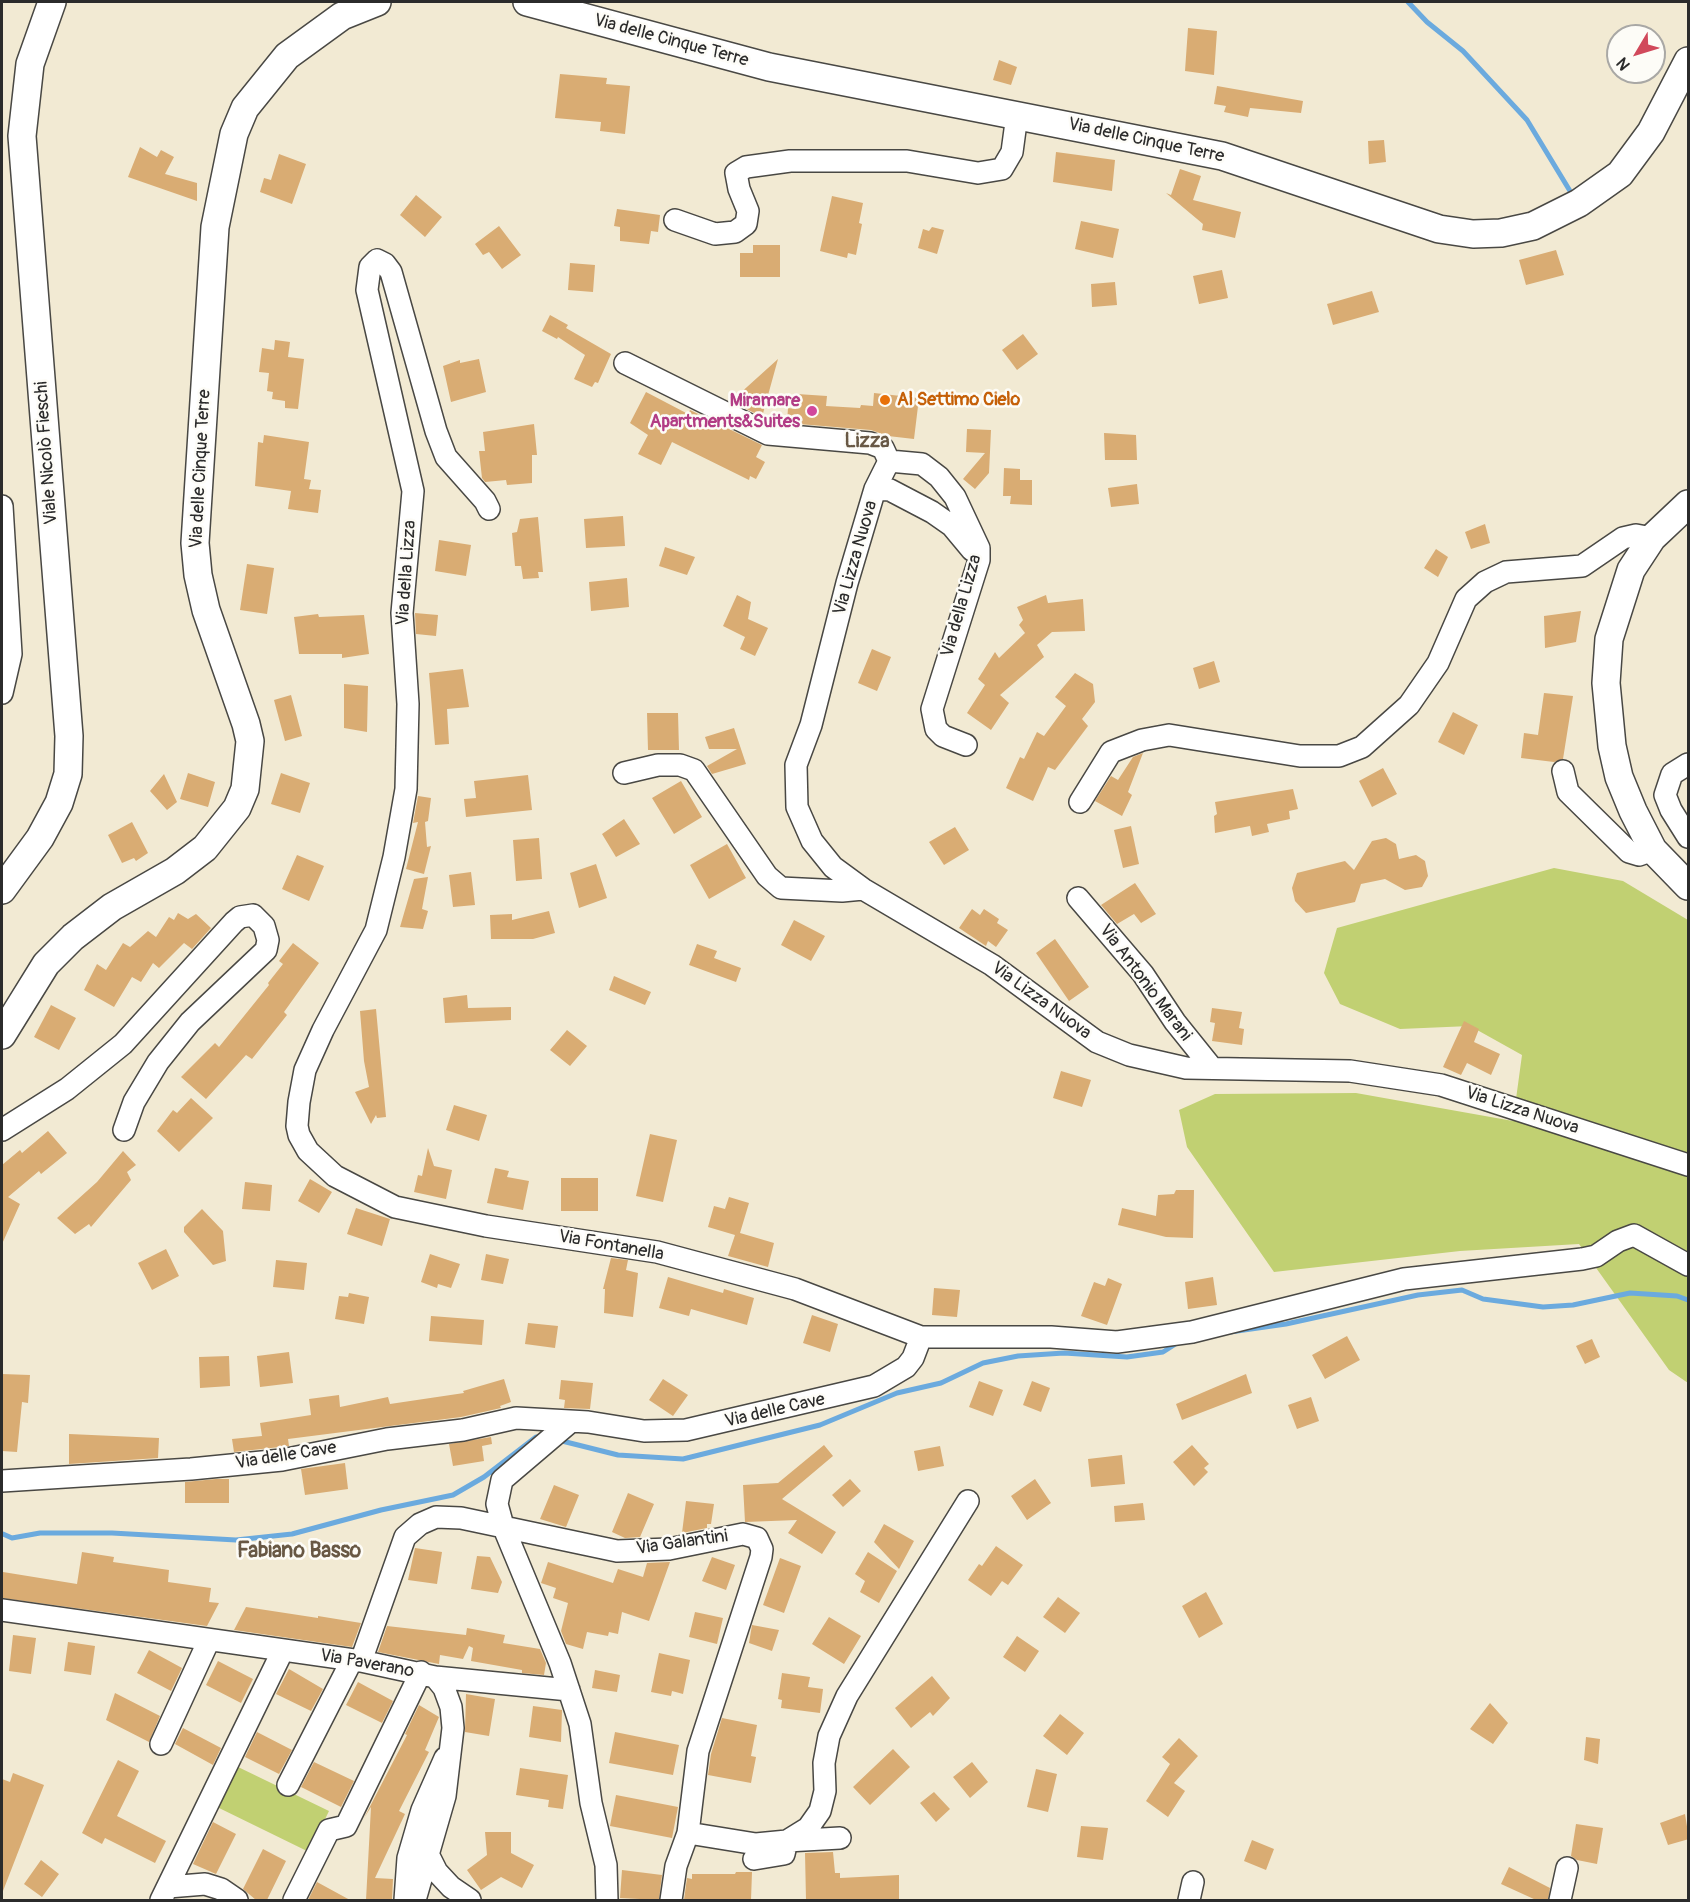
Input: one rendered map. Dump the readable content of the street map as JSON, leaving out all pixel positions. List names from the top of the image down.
{
  "streets": {
    "main road": ["Via delle Cinque Terre", "Viale Nicolò Fieschi"],
    "street": [
      "Via Lizza Nuova",
      "Via della Lizza",
      "Via Antonio Marani",
      "Via Fontanella",
      "Via delle Cave",
      "Via Galantini",
      "Via Paverano"
    ]
  },
  "crossings": [
    ["Via Lizza Nuova", "Via della Lizza"],
    ["Via Lizza Nuova", "Via Antonio Marani"],
    ["Via della Lizza", "Via Fontanella"],
    ["Via Fontanella", "Via delle Cave"],
    ["Via Galantini", "Via Paverano"]
  ],
  "districts": ["Lizza", "Fabiano Basso"],
  "places": ["Al Settimo Cielo", "Miramare Apartments&Suites"],
  "north": "bottom left"
}
